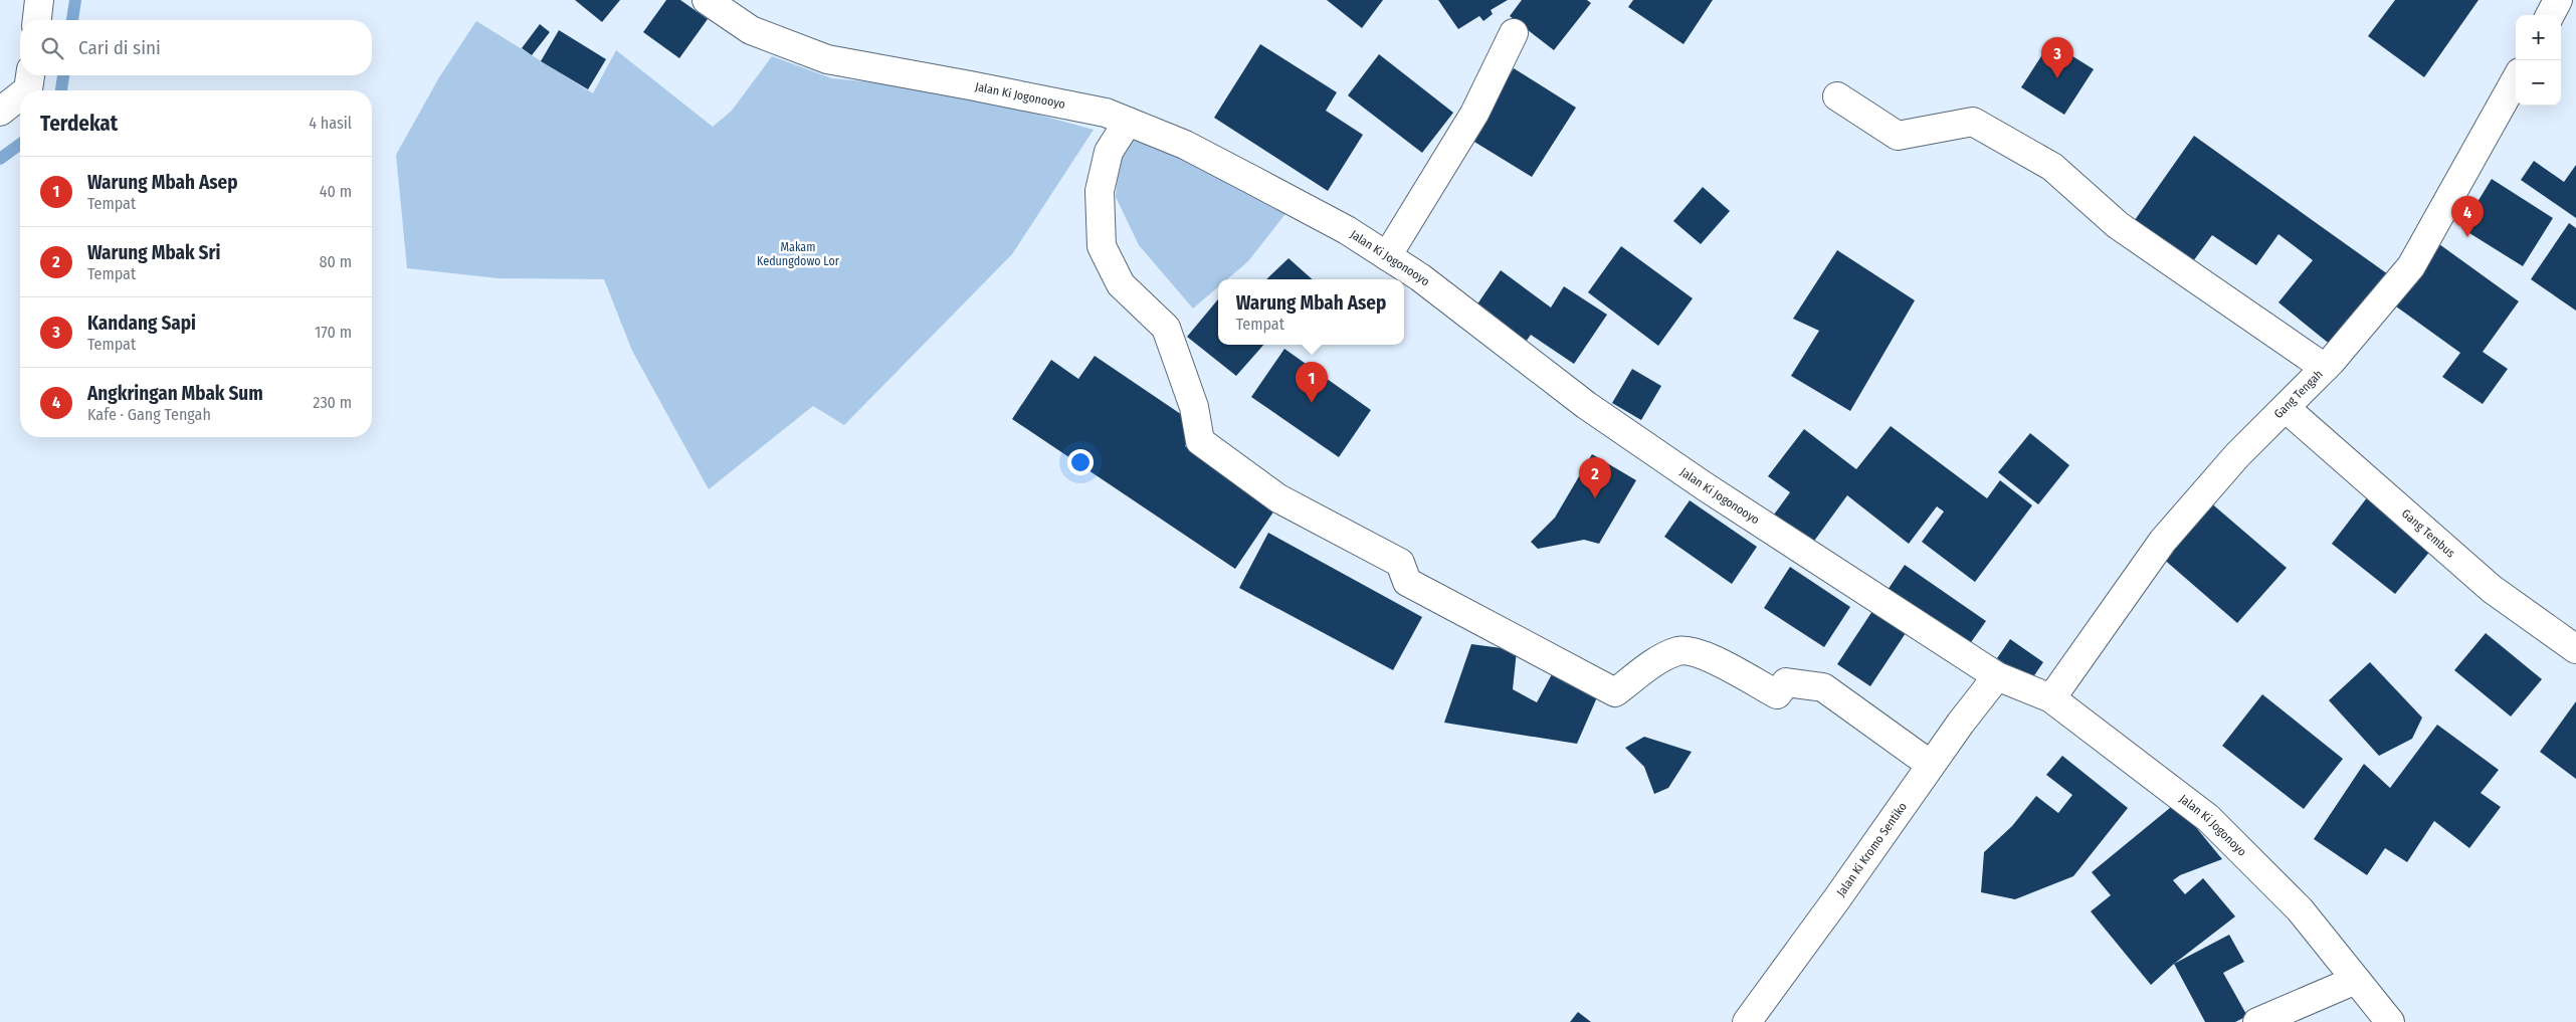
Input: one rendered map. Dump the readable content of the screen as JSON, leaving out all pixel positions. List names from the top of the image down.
{
  "streets": {
    "street": [
      "Jalan Ki Jogonooyo",
      "Gang Tengah",
      "Gang Tembus",
      "Jalan Ki Jogonoyo",
      "Jalan Ki Kromo Sentiko"
    ]
  },
  "crossings": [
    ["Jalan Ki Jogonooyo", "Jalan Ki Jogonoyo"],
    ["Jalan Ki Jogonooyo", "Jalan Ki Kromo Sentiko"],
    ["Gang Tengah", "Gang Tembus"],
    ["Gang Tengah", "Jalan Ki Jogonoyo"],
    ["Jalan Ki Jogonoyo", "Jalan Ki Kromo Sentiko"]
  ],
  "parks": ["Makam Kedungdowo Lor"],
  "page": {
    "map_buttons": ["+", "−"],
    "search": "Cari di sini",
    "pins": [
      "3",
      "4",
      "1",
      "2"
    ],
    "heading": ["Terdekat", "4 hasil"],
    "list": [
      {
        "mark": "1",
        "name": "Warung Mbah Asep",
        "note": "Tempat",
        "value": "40 m"
      },
      {
        "mark": "2",
        "name": "Warung Mbak Sri",
        "note": "Tempat",
        "value": "80 m"
      },
      {
        "mark": "3",
        "name": "Kandang Sapi",
        "note": "Tempat",
        "value": "170 m"
      },
      {
        "mark": "4",
        "name": "Angkringan Mbak Sum",
        "note": "Kafe · Gang Tengah",
        "value": "230 m"
      }
    ],
    "popup": ["Warung Mbah Asep", "Tempat"]
  }
}
